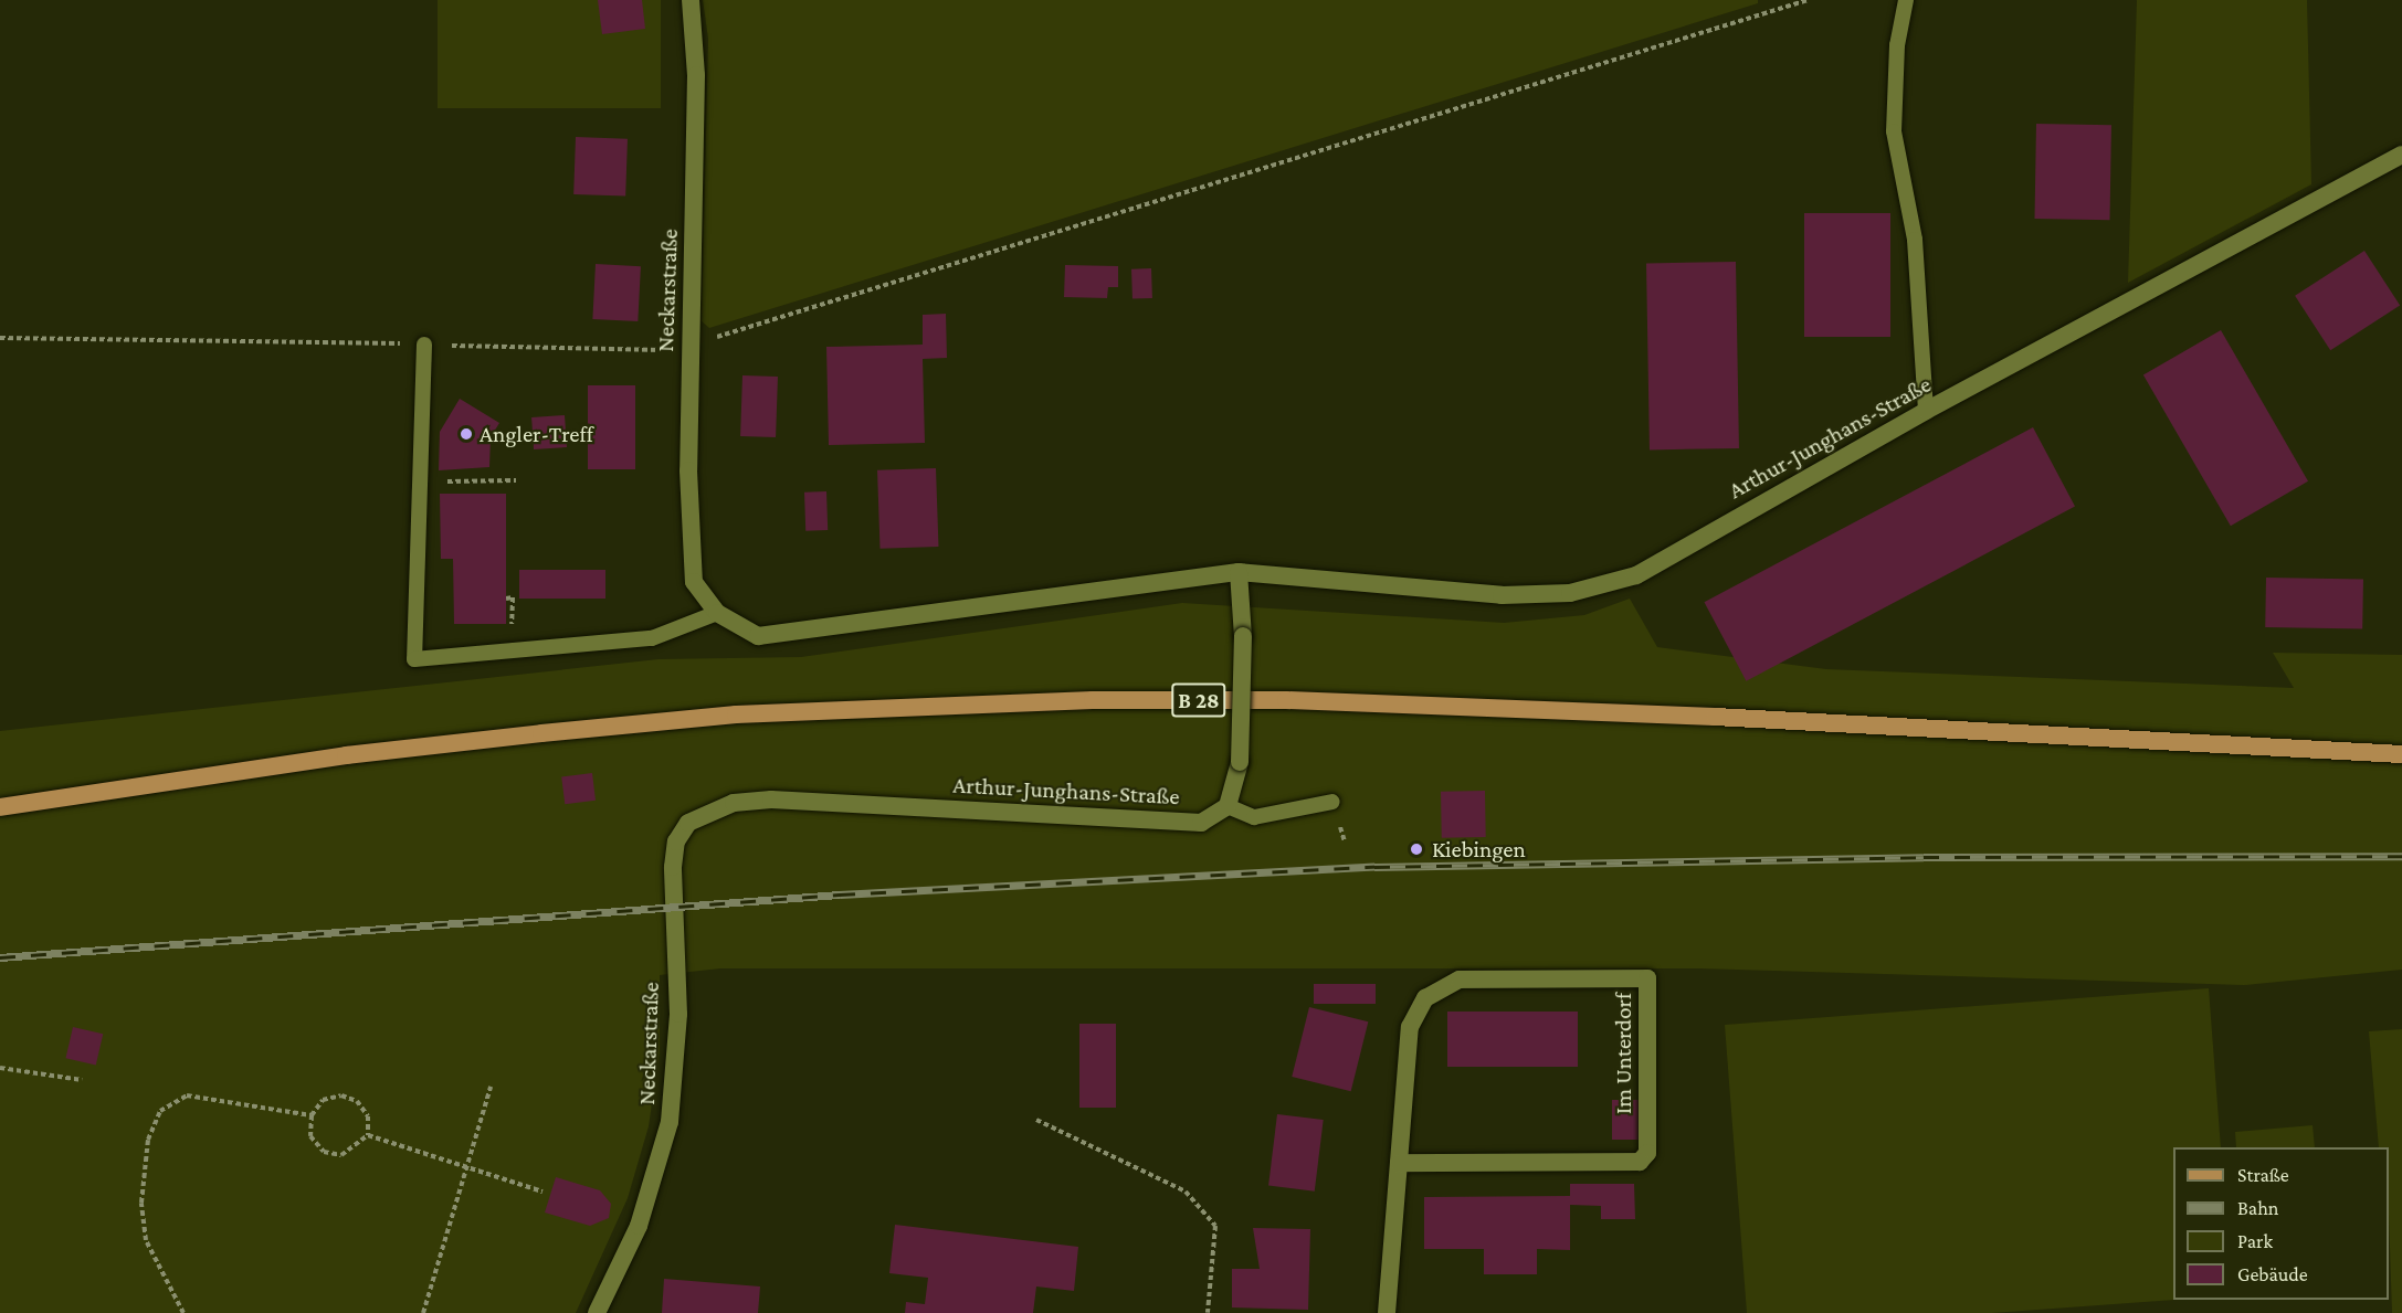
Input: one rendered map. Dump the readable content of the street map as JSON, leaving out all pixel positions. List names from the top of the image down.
{
  "streets": {
    "main road": ["B 28"],
    "street": ["Neckarstraße", "Arthur-Junghans-Straße", "Im Unterdorf"]
  },
  "crossings": [
    ["Neckarstraße", "Arthur-Junghans-Straße"]
  ],
  "places": ["Angler-Treff", "Kiebingen"],
  "legend": [
    "Straße",
    "Bahn",
    "Park",
    "Gebäude"
  ]
}
